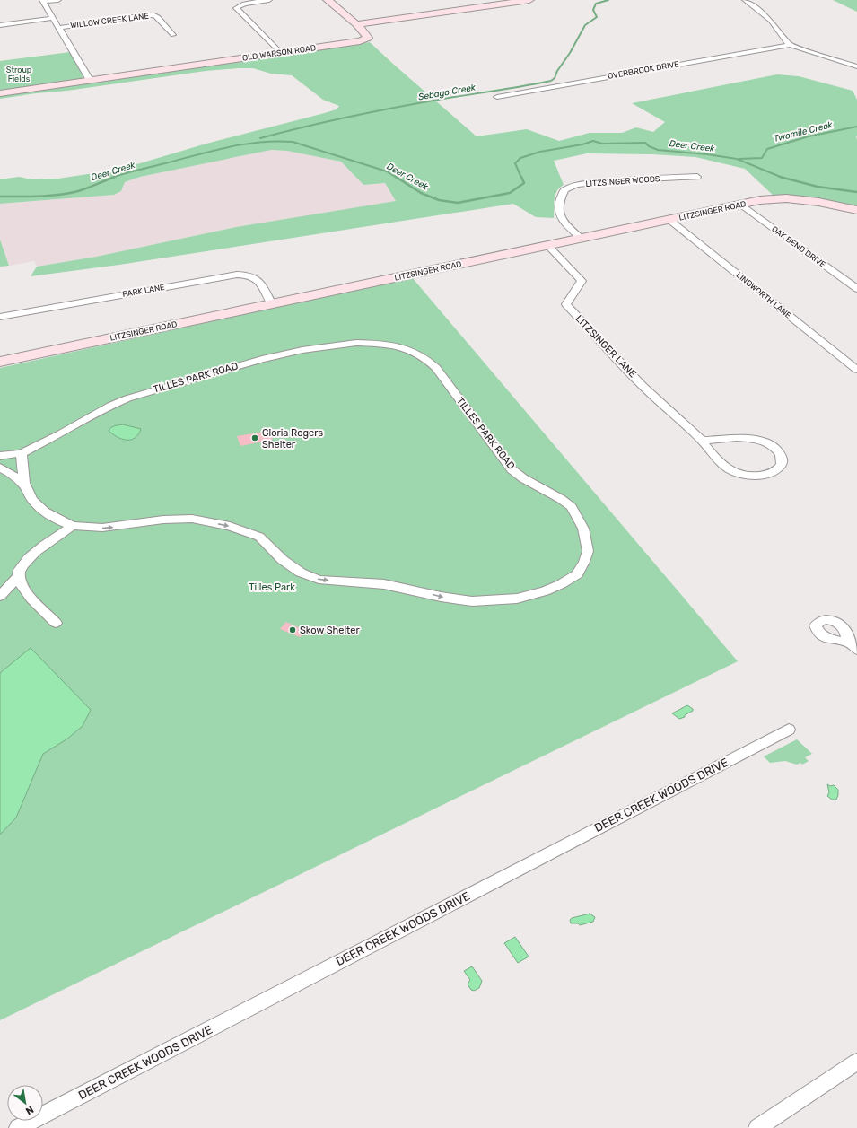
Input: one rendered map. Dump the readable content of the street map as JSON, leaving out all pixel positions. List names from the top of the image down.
{
  "streets": {
    "street": [
      "WILLOW CREEK LANE",
      "OLD WARSON ROAD",
      "OVERBROOK DRIVE",
      "LITZSINGER WOODS",
      "LITZSINGER ROAD",
      "OAK BEND DRIVE",
      "PARK LANE",
      "LINDWORTH LANE",
      "LITZSINGER LANE",
      "TILLES PARK ROAD",
      "DEER CREEK WOODS DRIVE"
    ]
  },
  "crossings": [
    ["LITZSINGER WOODS", "LITZSINGER ROAD"],
    ["LITZSINGER ROAD", "OAK BEND DRIVE"],
    ["LITZSINGER ROAD", "PARK LANE"],
    ["LITZSINGER ROAD", "LINDWORTH LANE"],
    ["LITZSINGER ROAD", "LITZSINGER LANE"]
  ],
  "water": ["Sebago Creek", "Twomile Creek", "Deer Creek"],
  "parks": ["Stroup Fields", "Tilles Park"],
  "places": ["Gloria Rogers Shelter", "Skow Shelter"],
  "north": "bottom right"
}
